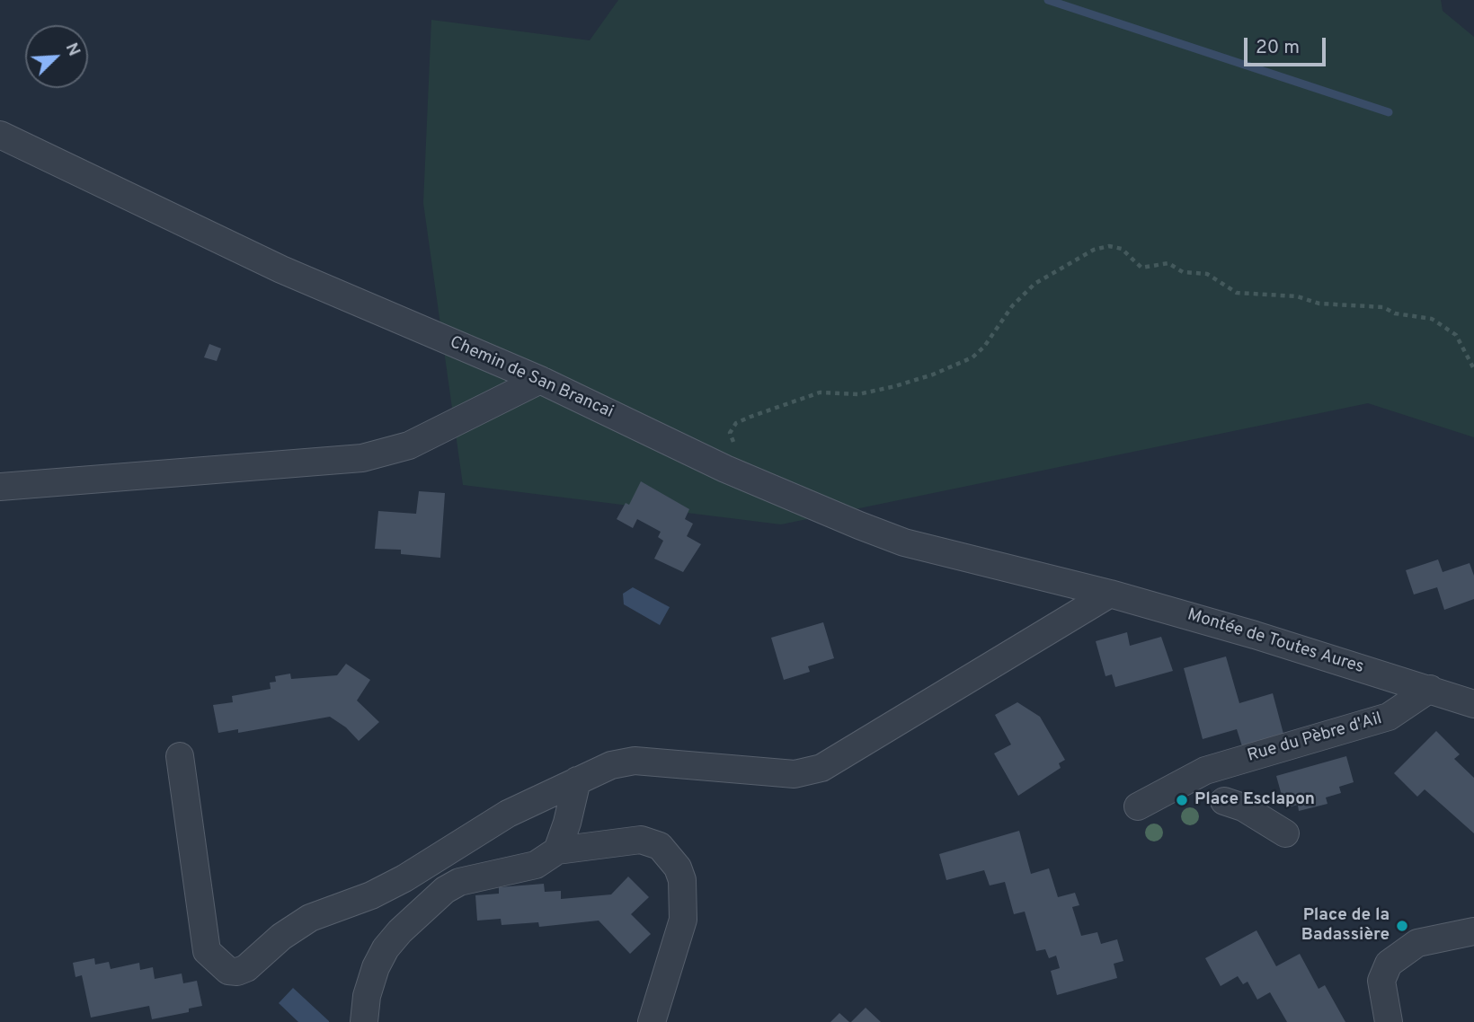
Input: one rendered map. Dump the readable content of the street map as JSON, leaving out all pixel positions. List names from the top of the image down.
{
  "streets": {
    "street": ["Chemin de San Brancai", "Montée de Toutes Aures", "Rue du Pèbre d'Ail"]
  },
  "crossings": [
    ["Chemin de San Brancai", "Montée de Toutes Aures"],
    ["Montée de Toutes Aures", "Rue du Pèbre d'Ail"]
  ],
  "places": ["Place Esclapon", "Place de la Badassière"],
  "scale_bar": "20 m",
  "north": "top right"
}
